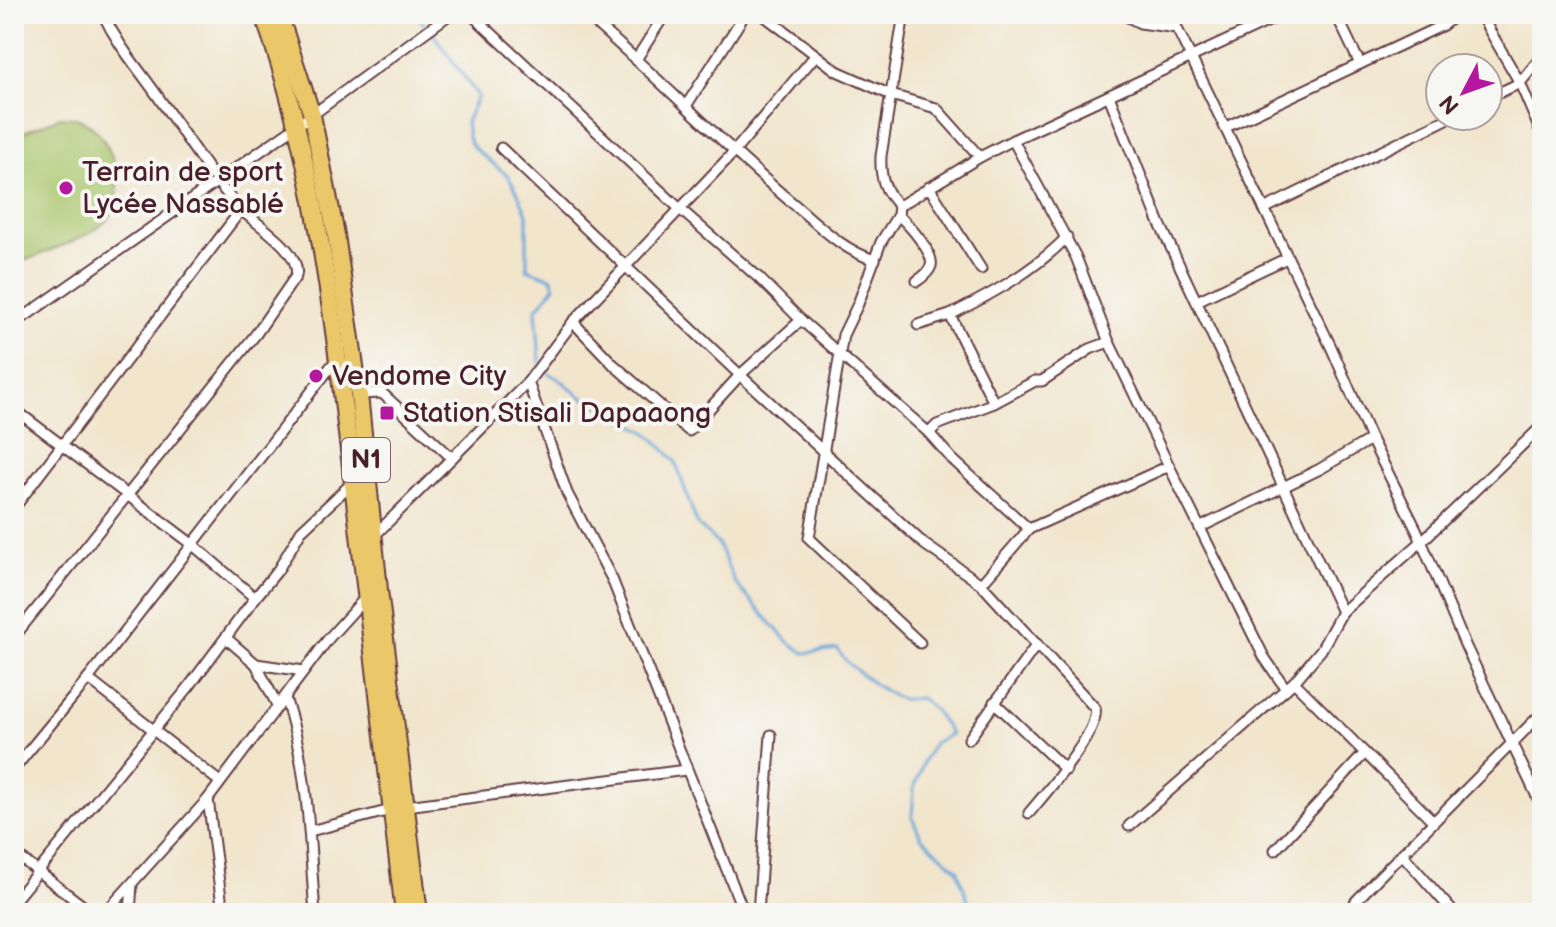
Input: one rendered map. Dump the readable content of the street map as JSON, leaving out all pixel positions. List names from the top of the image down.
{
  "streets": {
    "highway": ["N1"]
  },
  "places": {
    "other": ["Terrain de sport Lycée Nassablé", "Vendome City"],
    "transit": ["Station Stisali Dapaaong"]
  },
  "north": "bottom left"
}
